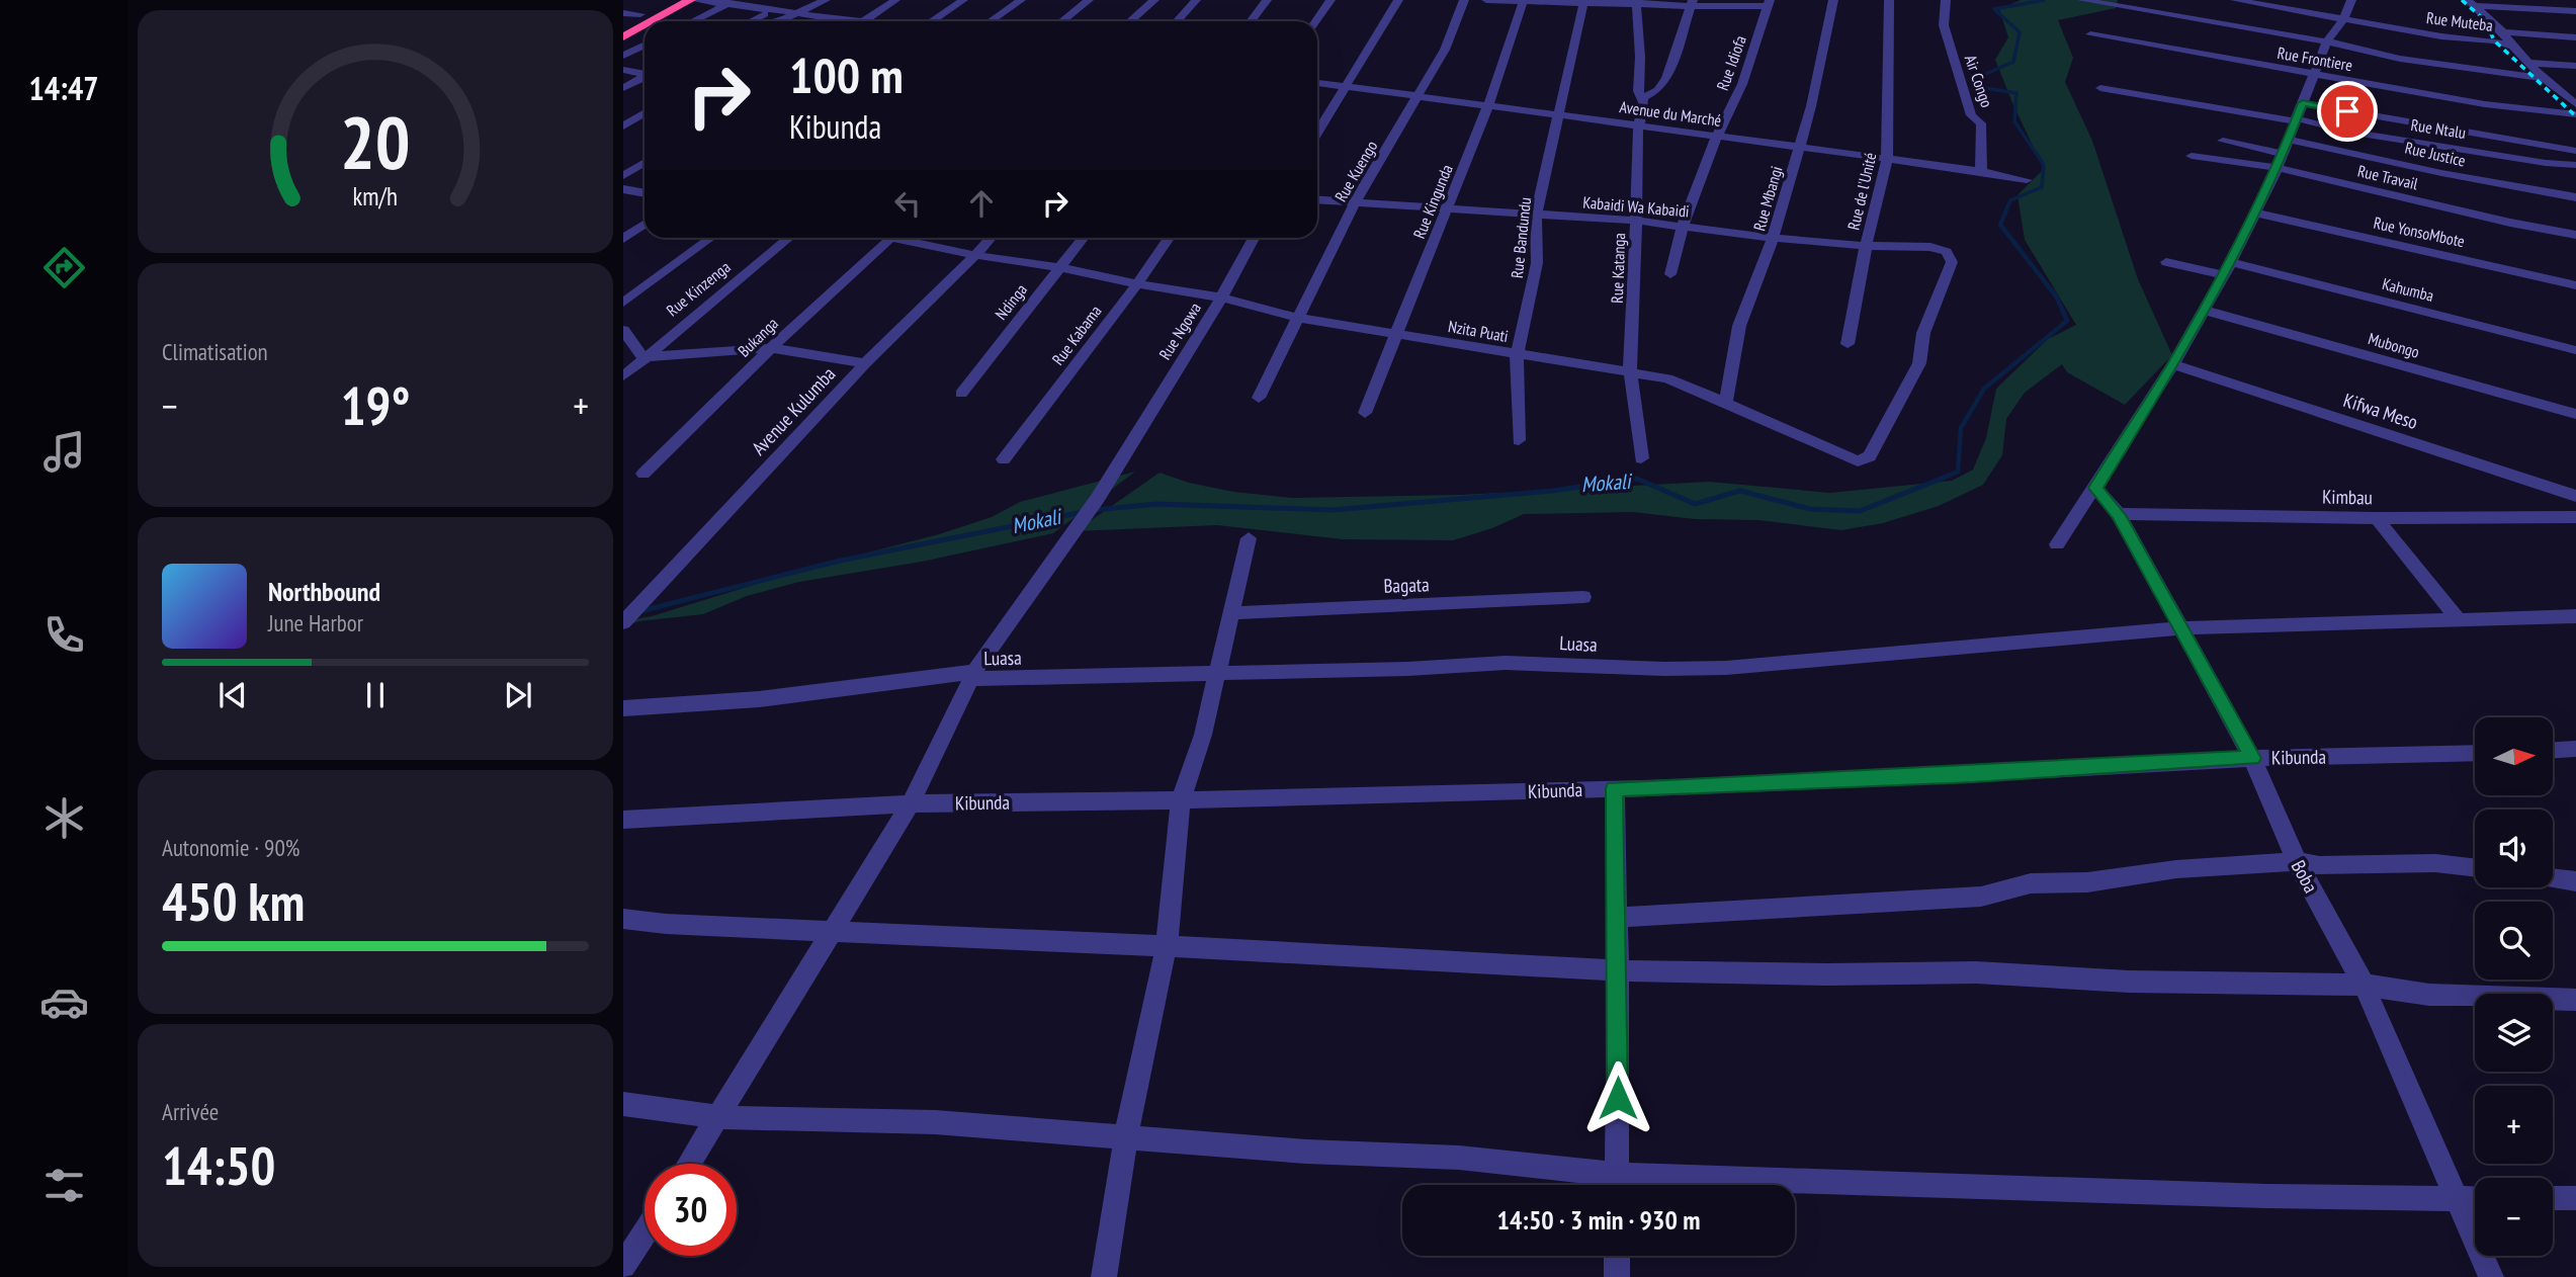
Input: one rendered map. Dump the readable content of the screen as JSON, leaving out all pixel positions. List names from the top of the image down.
{
  "streets": {
    "street": [
      "Rue Muteba",
      "Rue Frontiere",
      "Rue Idiofa",
      "Air Congo",
      "Avenue du Marché",
      "Rue Ntalu",
      "Rue Justice",
      "Rue Kuengo",
      "Rue Travail",
      "Rue de l'Unité",
      "Rue Mbangi",
      "Rue Kingunda",
      "Kabaidi Wa Kabaidi",
      "Rue YonsoMbote",
      "Rue Bandundu",
      "Rue Katanga",
      "Rue Kinzenga",
      "Kahumba",
      "Ndinga",
      "Rue Ngowa",
      "Nzita Puati",
      "Rue Kabama",
      "Bukanga",
      "Mubongo",
      "Avenue Kulumba",
      "Kifwa Meso",
      "Kimbau",
      "Bagata",
      "Luasa",
      "Kibunda",
      "Boba"
    ]
  },
  "crossings": [
    ["Rue Idiofa", "Avenue du Marché"],
    ["Rue Idiofa", "Kabaidi Wa Kabaidi"],
    ["Air Congo", "Avenue du Marché"],
    ["Avenue du Marché", "Rue Kuengo"],
    ["Avenue du Marché", "Rue de l'Unité"],
    ["Avenue du Marché", "Rue Mbangi"],
    ["Avenue du Marché", "Rue Kingunda"],
    ["Avenue du Marché", "Rue Bandundu"],
    ["Avenue du Marché", "Rue Katanga"],
    ["Rue Kuengo", "Kabaidi Wa Kabaidi"],
    ["Rue Kuengo", "Nzita Puati"],
    ["Rue de l'Unité", "Kabaidi Wa Kabaidi"],
    ["Rue Mbangi", "Kabaidi Wa Kabaidi"],
    ["Rue Mbangi", "Nzita Puati"],
    ["Rue Kingunda", "Kabaidi Wa Kabaidi"],
    ["Rue Kingunda", "Nzita Puati"],
    ["Kabaidi Wa Kabaidi", "Rue Bandundu"],
    ["Kabaidi Wa Kabaidi", "Rue Katanga"],
    ["Kabaidi Wa Kabaidi", "Nzita Puati"],
    ["Rue Bandundu", "Nzita Puati"],
    ["Rue Katanga", "Nzita Puati"],
    ["Ndinga", "Nzita Puati"],
    ["Rue Ngowa", "Nzita Puati"],
    ["Rue Ngowa", "Luasa"],
    ["Rue Ngowa", "Kibunda"],
    ["Nzita Puati", "Rue Kabama"],
    ["Nzita Puati", "Avenue Kulumba"],
    ["Kimbau", "Boba"],
    ["Luasa", "Boba"],
    ["Kibunda", "Boba"]
  ],
  "water": ["Mokali"],
  "north": "right",
  "page": {
    "tabs": "14:47",
    "turn": ["100 m", "Kibunda"],
    "tile": [
      "Climatisation",
      ["Autonomie · 90%", "450 km"],
      ["Arrivée", "14:50"]
    ],
    "heat": ["−", "19°", "+"],
    "song": ["Northbound", "June Harbor"],
    "map_buttons": ["+", "−"],
    "limit": "30",
    "trip": "14:50 · 3 min · 930 m",
    "gauge": ["20", "km/h"]
  }
}
